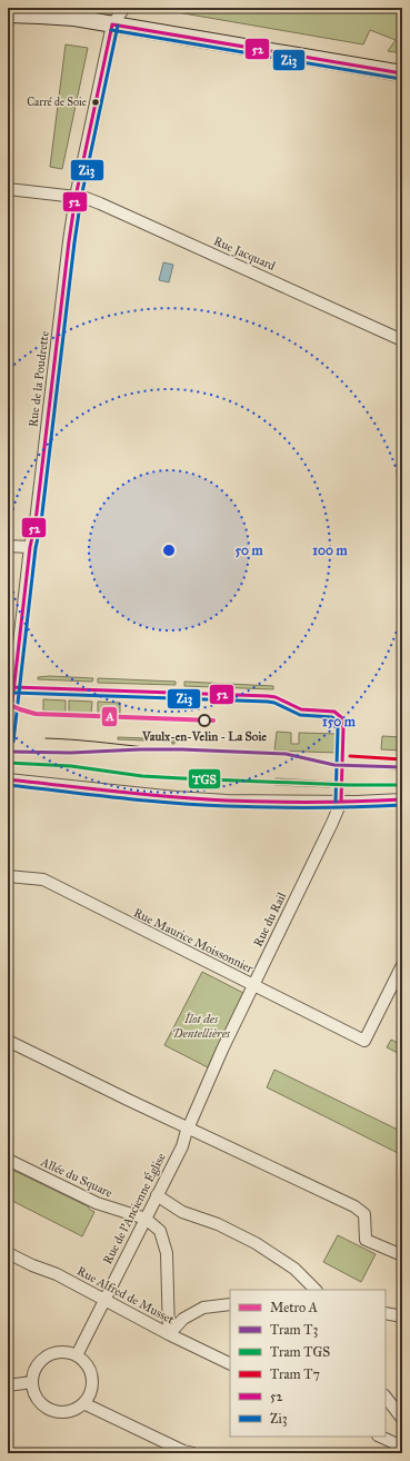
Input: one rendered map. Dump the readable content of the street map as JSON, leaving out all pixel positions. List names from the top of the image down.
{
  "streets": {
    "street": [
      "Rue Jacquard",
      "Rue de la Poudrette",
      "Rue du Rail",
      "Rue Maurice Moissonnier",
      "Allée du Square",
      "Rue de l'Ancienne Église",
      "Rue Alfred de Musset"
    ]
  },
  "crossings": [
    ["Rue Jacquard", "Rue de la Poudrette"],
    ["Rue du Rail", "Rue Maurice Moissonnier"],
    ["Rue du Rail", "Rue de l'Ancienne Église"],
    ["Allée du Square", "Rue de l'Ancienne Église"],
    ["Allée du Square", "Rue Alfred de Musset"],
    ["Rue de l'Ancienne Église", "Rue Alfred de Musset"]
  ],
  "parks": ["Îlot des Dentellières"],
  "places": ["Carré de Soie", "Vaulx-en-Velin - La Soie"],
  "lines": [
    "transit line 52",
    "transit line Zi3",
    "metro line A",
    "tram line T3",
    "tram line T7",
    "tram line TGS"
  ],
  "legend": [
    "Metro A",
    "Tram T3",
    "Tram TGS",
    "Tram T7",
    "52",
    "Zi3"
  ],
  "rings": ["50 m", "100 m", "150 m"]
}
